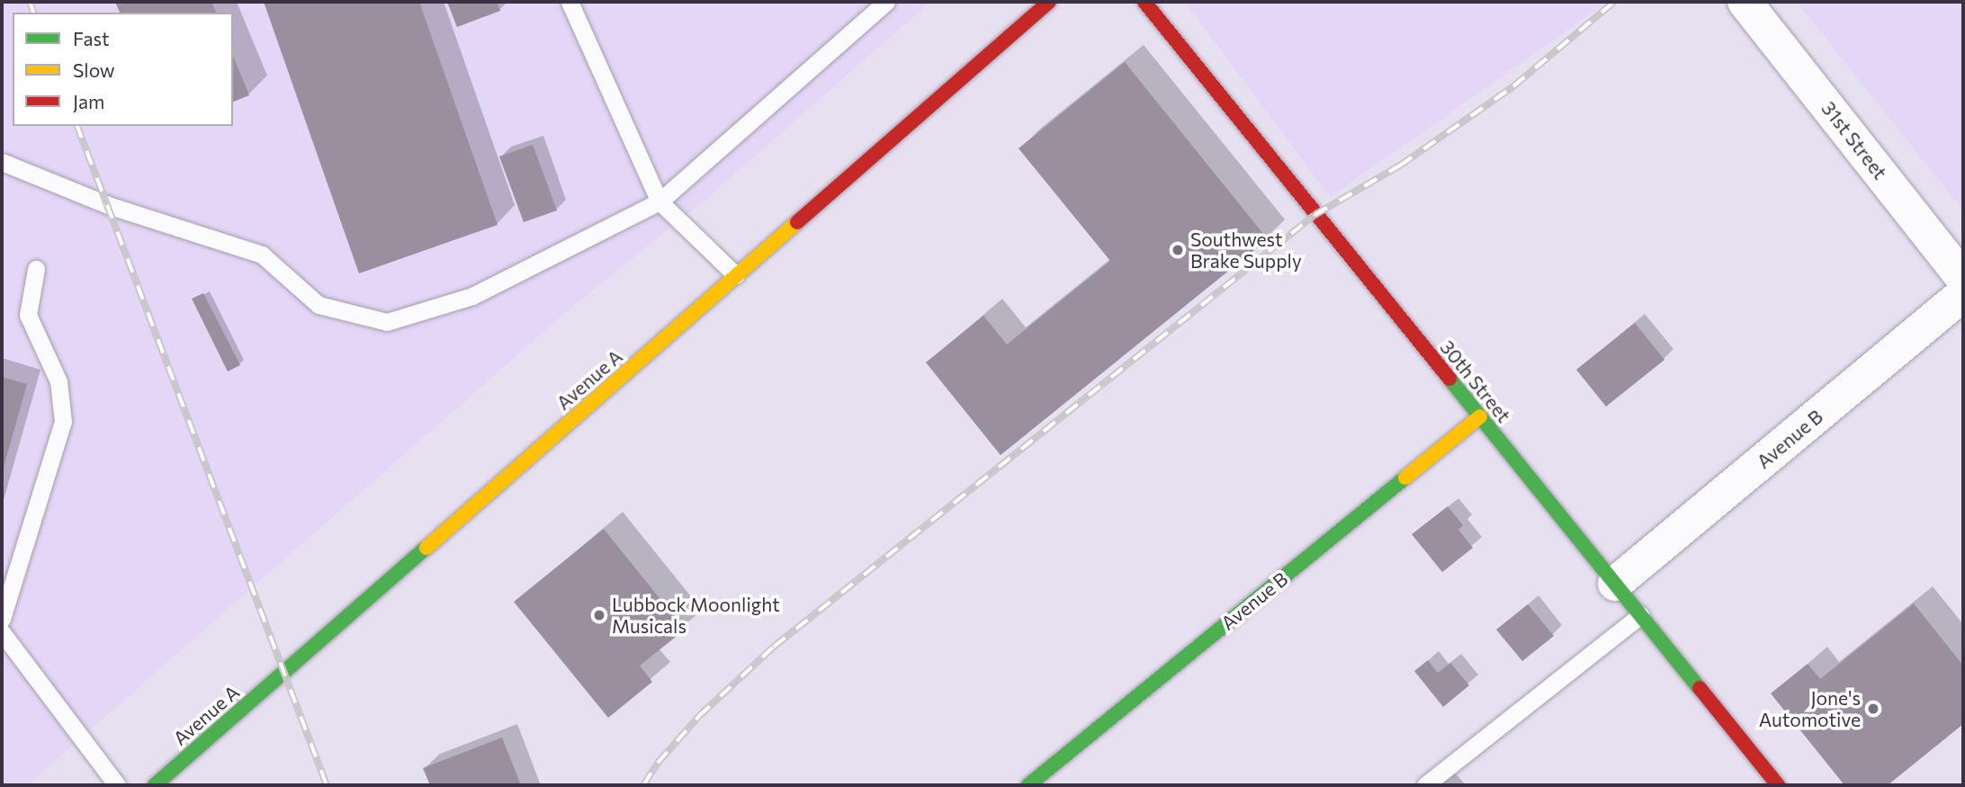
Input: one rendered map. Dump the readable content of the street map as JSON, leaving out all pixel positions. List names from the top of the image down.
{
  "streets": {
    "street": [
      "31st Street",
      "Avenue A",
      "30th Street",
      "Avenue B"
    ]
  },
  "crossings": [
    ["30th Street", "Avenue B"]
  ],
  "places": ["Southwest Brake Supply", "Lubbock Moonlight Musicals", "Jone's Automotive"],
  "legend": ["Fast", "Slow", "Jam"]
}
